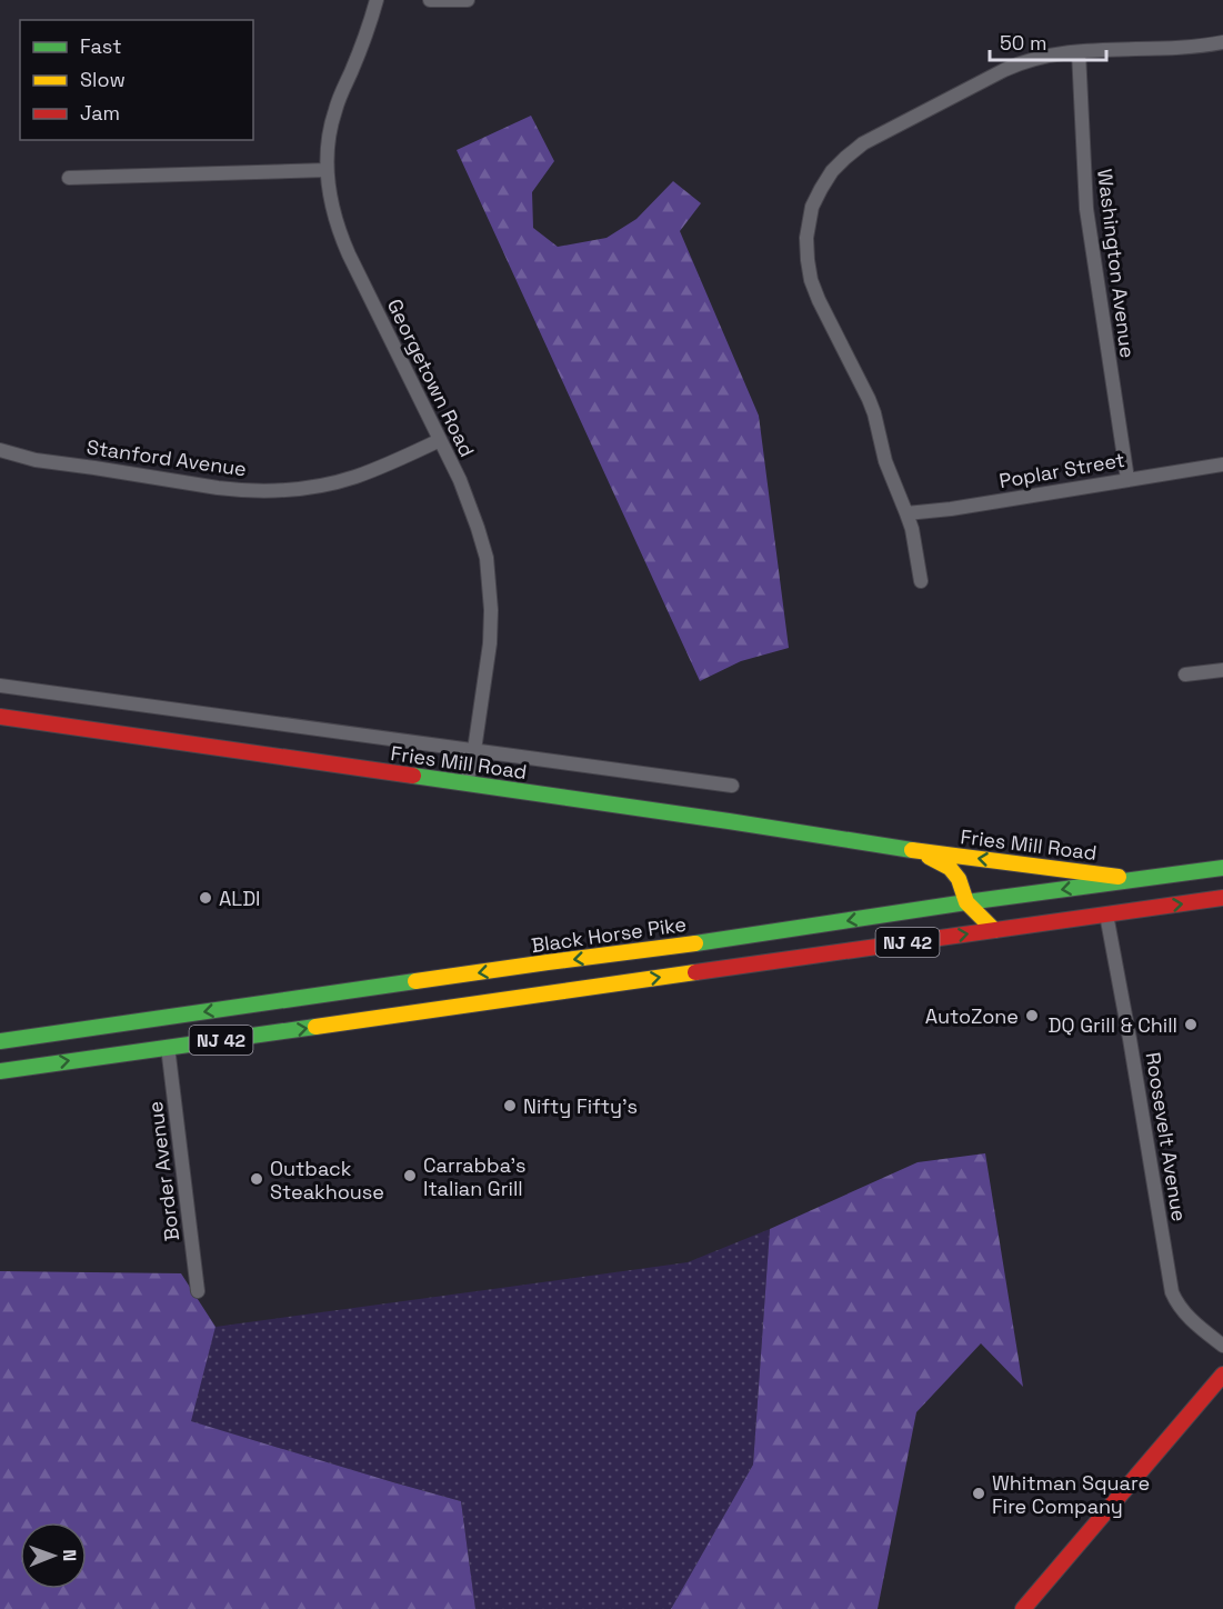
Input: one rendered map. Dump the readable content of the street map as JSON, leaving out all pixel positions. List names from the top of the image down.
{
  "streets": {
    "main road": ["Fries Mill Road", "Black Horse Pike", "NJ 42"],
    "street": [
      "Washington Avenue",
      "Georgetown Road",
      "Stanford Avenue",
      "Poplar Street",
      "Roosevelt Avenue",
      "Border Avenue"
    ]
  },
  "crossings": [
    ["Washington Avenue", "Poplar Street"],
    ["Georgetown Road", "Stanford Avenue"],
    ["Georgetown Road", "Fries Mill Road"],
    ["Fries Mill Road", "Black Horse Pike"],
    ["Fries Mill Road", "NJ 42"],
    ["NJ 42", "Roosevelt Avenue"],
    ["NJ 42", "Border Avenue"]
  ],
  "places": [
    "ALDI",
    "AutoZone",
    "DQ Grill & Chill",
    "Nifty Fifty's",
    "Carrabba's Italian Grill",
    "Outback Steakhouse",
    "Whitman Square Fire Company"
  ],
  "legend": ["Fast", "Slow", "Jam"],
  "scale_bar": "50 m",
  "north": "right"
}
